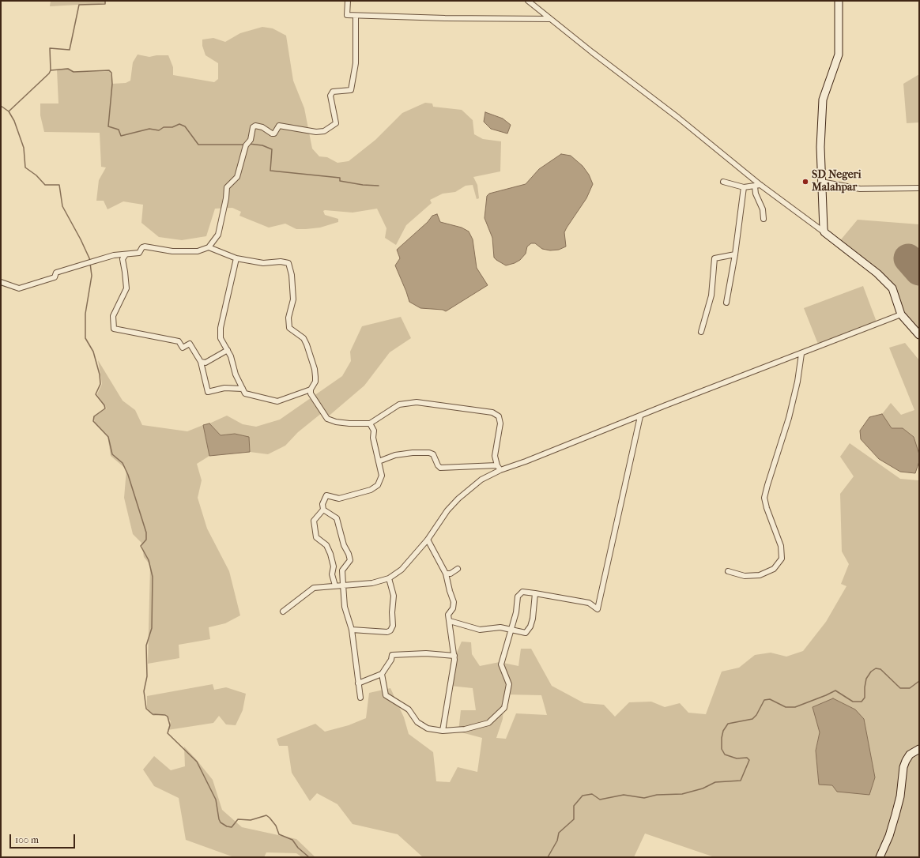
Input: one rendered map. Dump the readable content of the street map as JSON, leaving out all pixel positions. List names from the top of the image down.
{
  "places": ["SD Negeri Malahpar"],
  "scale_bar": "100 m"
}
